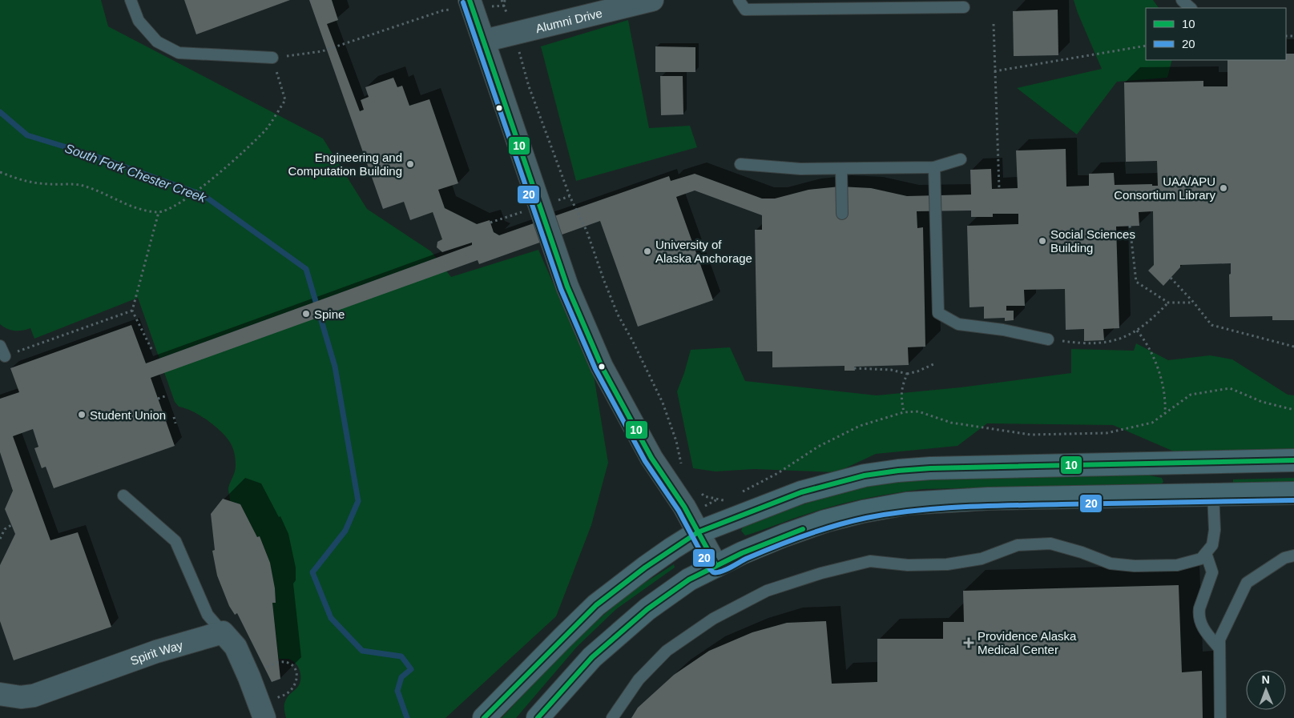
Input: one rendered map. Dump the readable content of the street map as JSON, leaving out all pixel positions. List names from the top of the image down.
{
  "streets": {
    "street": ["Alumni Drive", "Spirit Way"]
  },
  "water": ["South Fork Chester Creek"],
  "places": {
    "other": [
      "Engineering and Computation Building",
      "UAA/APU Consortium Library",
      "Social Sciences Building",
      "University of Alaska Anchorage",
      "Spine",
      "Student Union"
    ],
    "health": ["Providence Alaska Medical Center"]
  },
  "lines": ["transit line 10", "transit line 20"],
  "legend": ["10", "20"],
  "north": "top"
}
